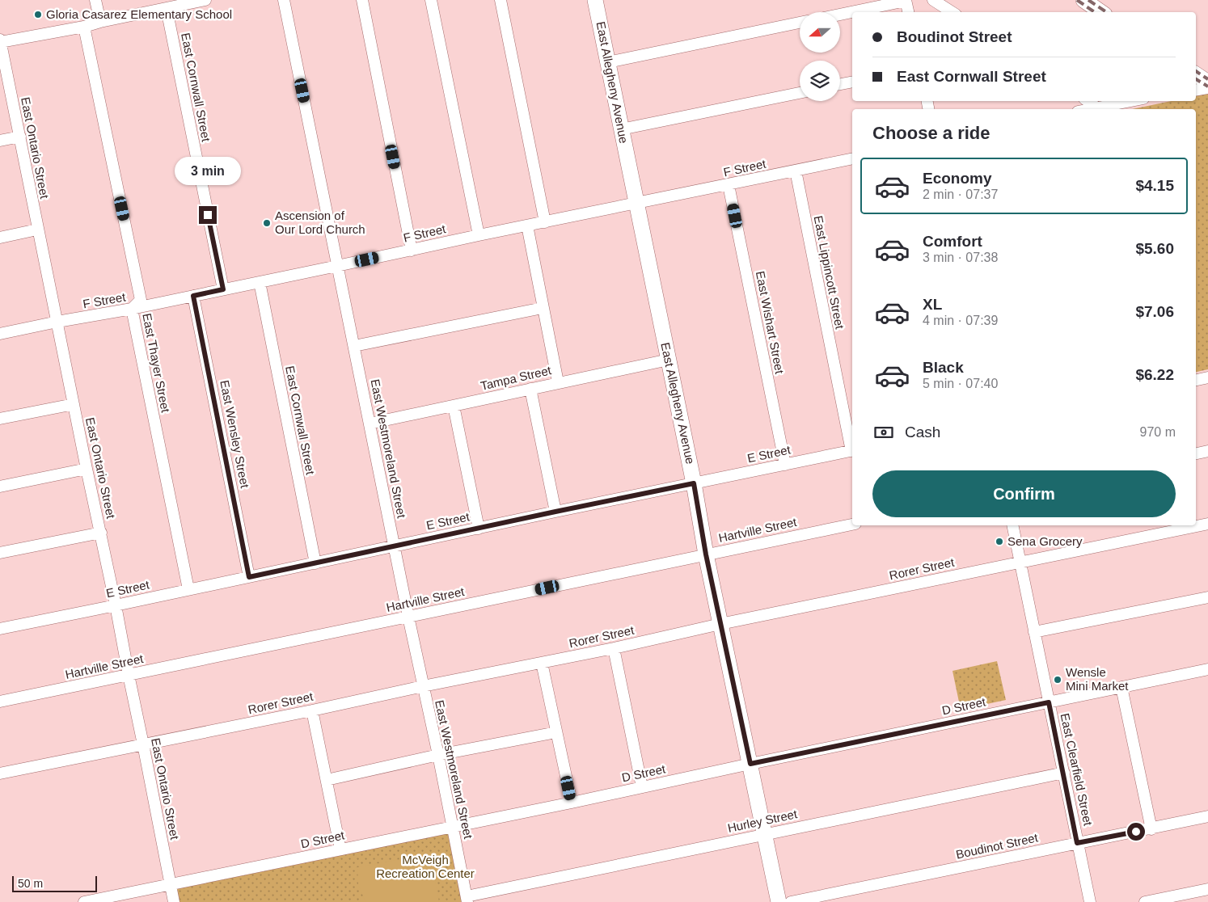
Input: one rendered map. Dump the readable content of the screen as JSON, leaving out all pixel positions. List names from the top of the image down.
{
  "streets": {
    "main road": ["East Allegheny Avenue"],
    "street": [
      "East Cornwall Street",
      "East Ontario Street",
      "F Street",
      "East Lippincott Street",
      "East Wishart Street",
      "East Thayer Street",
      "Tampa Street",
      "East Wensley Street",
      "East Westmoreland Street",
      "E Street",
      "Hartville Street",
      "Rorer Street",
      "D Street",
      "East Clearfield Street",
      "Hurley Street",
      "Boudinot Street"
    ]
  },
  "crossings": [
    ["East Allegheny Avenue", "F Street"],
    ["East Allegheny Avenue", "Tampa Street"],
    ["East Allegheny Avenue", "E Street"],
    ["East Allegheny Avenue", "Hartville Street"],
    ["East Allegheny Avenue", "Rorer Street"],
    ["East Allegheny Avenue", "D Street"],
    ["East Allegheny Avenue", "Hurley Street"],
    ["East Cornwall Street", "F Street"],
    ["East Cornwall Street", "E Street"],
    ["East Ontario Street", "F Street"],
    ["East Ontario Street", "E Street"],
    ["East Ontario Street", "Hartville Street"],
    ["East Ontario Street", "Rorer Street"],
    ["East Ontario Street", "D Street"],
    ["F Street", "East Lippincott Street"],
    ["F Street", "East Wishart Street"],
    ["F Street", "East Thayer Street"],
    ["F Street", "East Wensley Street"],
    ["F Street", "East Westmoreland Street"],
    ["East Lippincott Street", "E Street"],
    ["East Wishart Street", "E Street"],
    ["East Thayer Street", "E Street"],
    ["Tampa Street", "East Westmoreland Street"],
    ["East Wensley Street", "E Street"],
    ["East Westmoreland Street", "E Street"],
    ["East Westmoreland Street", "Hartville Street"],
    ["East Westmoreland Street", "Rorer Street"],
    ["East Westmoreland Street", "D Street"],
    ["East Westmoreland Street", "Hurley Street"],
    ["Rorer Street", "East Clearfield Street"],
    ["D Street", "East Clearfield Street"],
    ["East Clearfield Street", "Hurley Street"],
    ["East Clearfield Street", "Boudinot Street"]
  ],
  "parks": ["McVeigh Recreation Center"],
  "places": [
    "Gloria Casarez Elementary School",
    "Ascension of Our Lord Church",
    "Sena Grocery",
    "Wensle Mini Market"
  ],
  "scale_bar": "50 m",
  "north": "left",
  "page": {
    "banner": ["Boudinot Street", "East Cornwall Street"],
    "heading": "Choose a ride",
    "bubble": "3 min",
    "list": [
      {
        "name": "Economy",
        "note": "2 min · 07:37",
        "value": "$4.15"
      },
      {
        "name": "Comfort",
        "note": "3 min · 07:38",
        "value": "$5.60"
      },
      {
        "name": "XL",
        "note": "4 min · 07:39",
        "value": "$7.06"
      },
      {
        "name": "Black",
        "note": "5 min · 07:40",
        "value": "$6.22"
      }
    ],
    "pay": ["Cash", "970 m"],
    "buttons": "Confirm",
    "scale": "50 m"
  }
}
